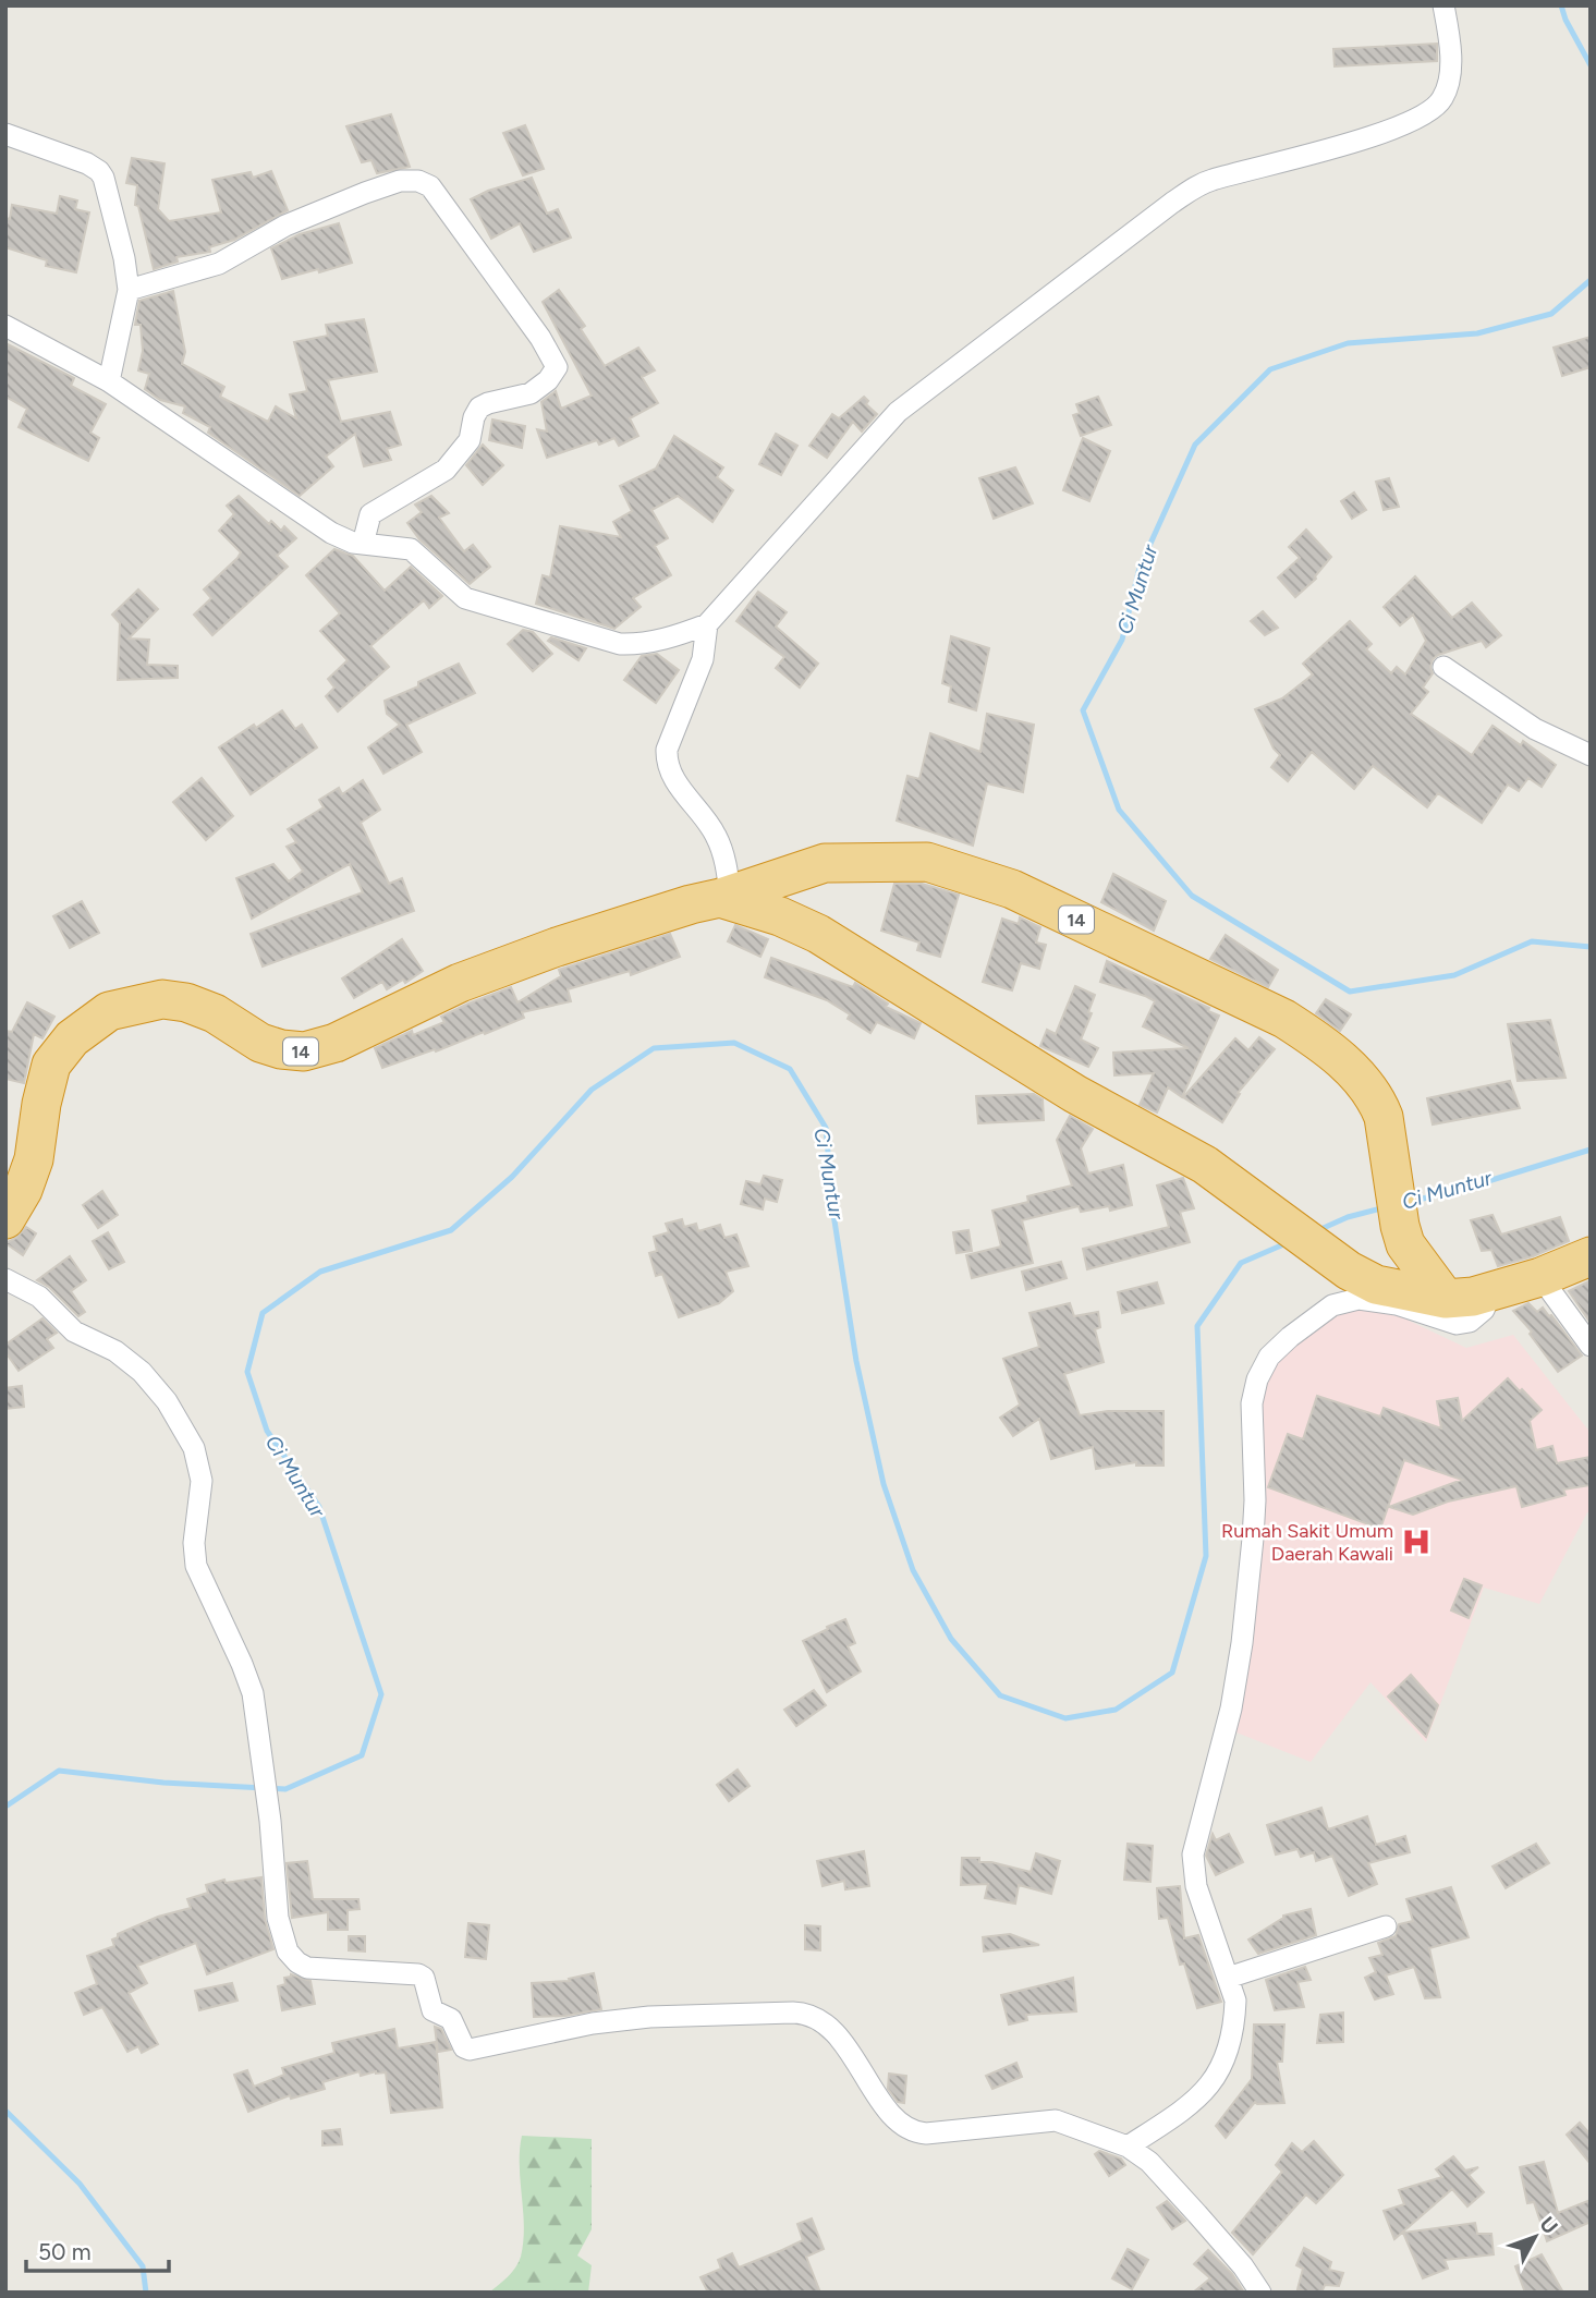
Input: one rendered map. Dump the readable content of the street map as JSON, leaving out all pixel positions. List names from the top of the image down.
{
  "streets": {
    "highway": ["14"]
  },
  "water": ["Ci Muntur"],
  "places": {
    "hospital": ["Rumah Sakit Umum Daerah Kawali"]
  },
  "scale_bar": "50 m",
  "north": "top right"
}
